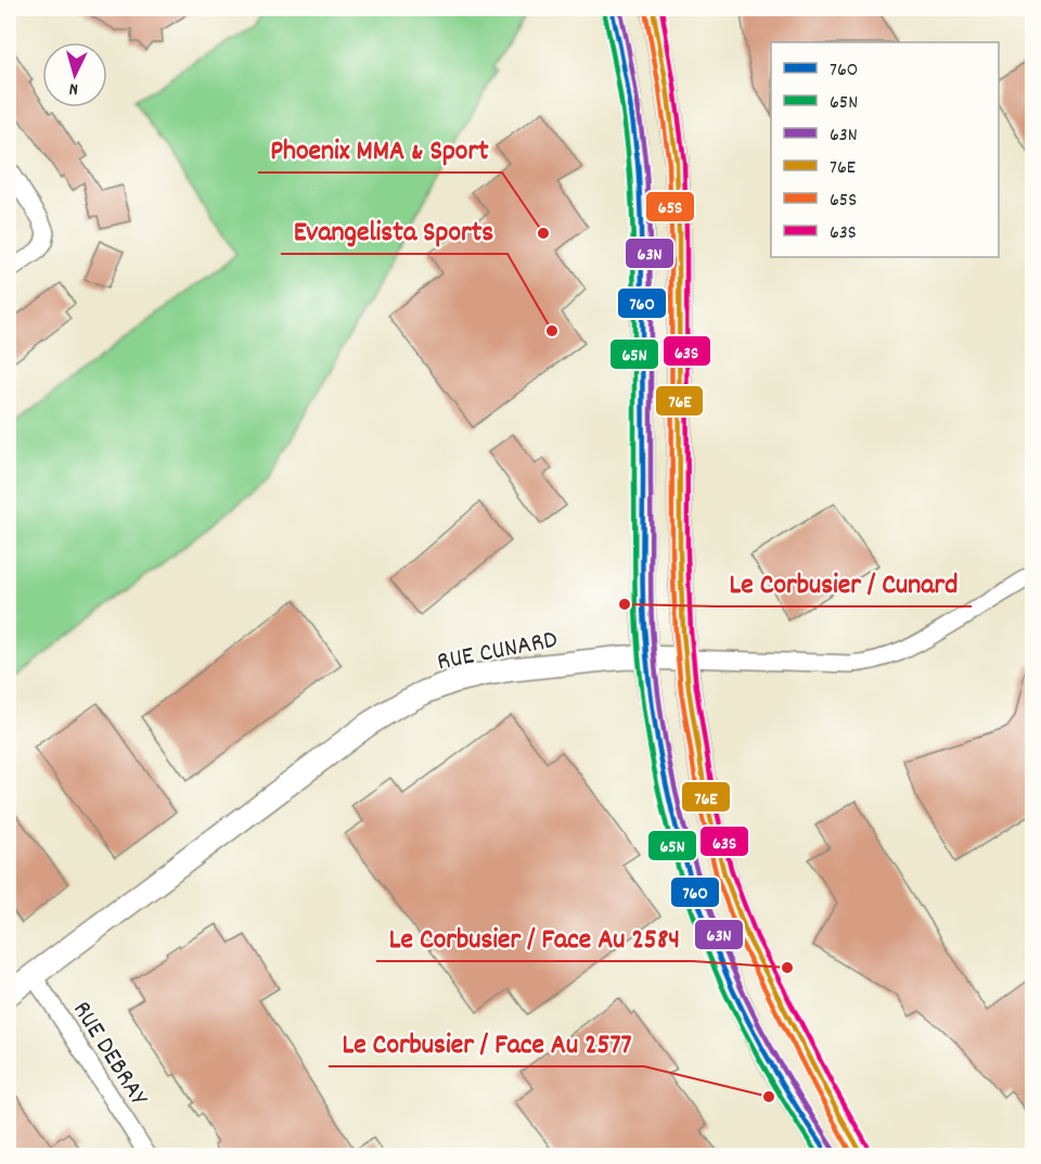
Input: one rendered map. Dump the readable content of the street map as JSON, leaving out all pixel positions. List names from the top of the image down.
{
  "streets": {
    "street": ["RUE CUNARD", "RUE DEBRAY"]
  },
  "crossings": [
    ["RUE CUNARD", "RUE DEBRAY"]
  ],
  "places": [
    "Phoenix MMA & Sport",
    "Evangelista Sports",
    "Le Corbusier / Cunard",
    "Le Corbusier / Face Au 2584",
    "Le Corbusier / Face Au 2577"
  ],
  "lines": [
    "transit line 76O",
    "transit line 63N",
    "transit line 76E",
    "transit line 63S",
    "transit line 65S",
    "transit line 65N"
  ],
  "legend": [
    "76O",
    "65N",
    "63N",
    "76E",
    "65S",
    "63S"
  ],
  "north": "bottom"
}
